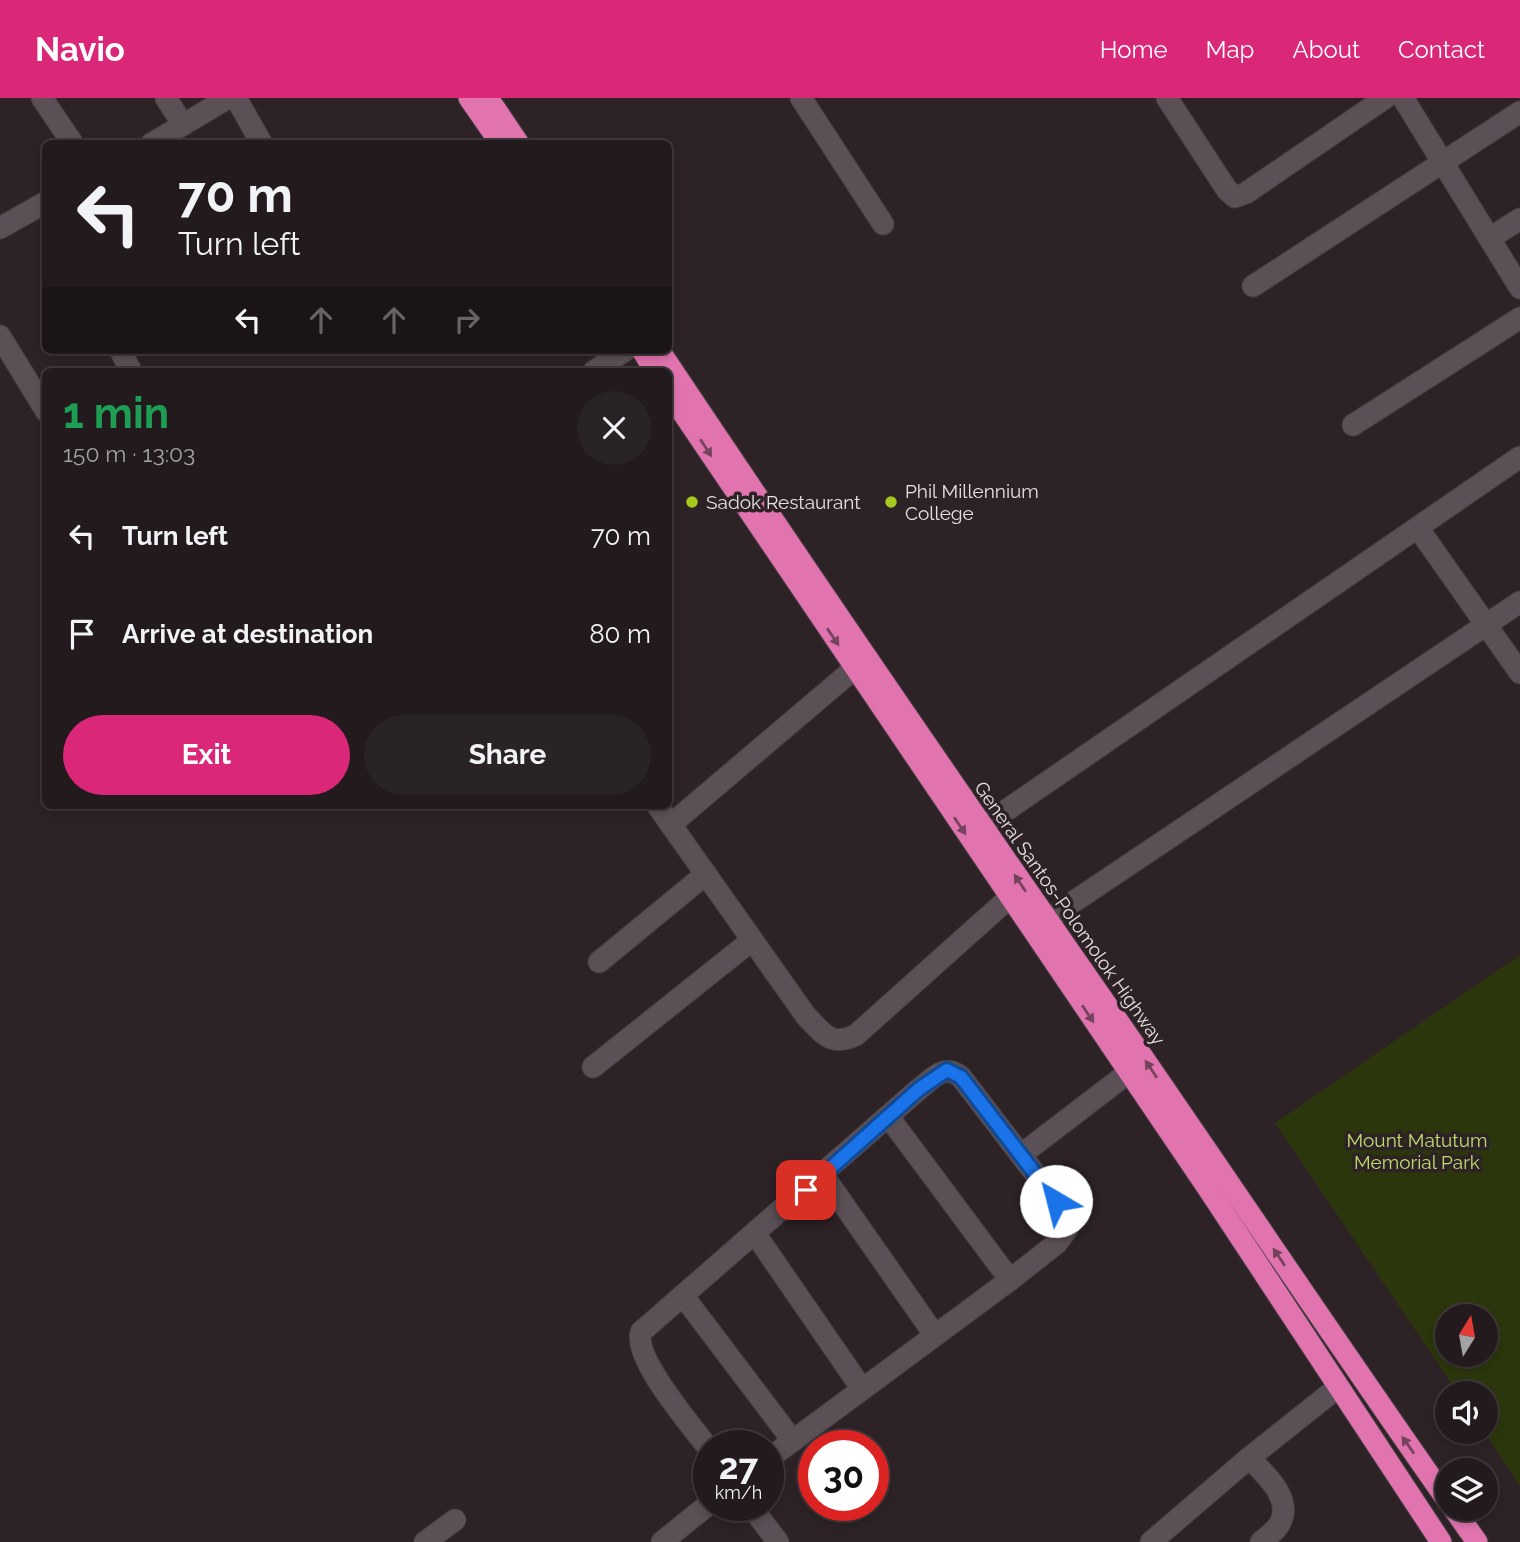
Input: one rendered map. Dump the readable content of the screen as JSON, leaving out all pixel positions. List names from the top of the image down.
{
  "streets": {
    "highway": ["General Santos-Polomolok Highway"]
  },
  "parks": ["Mount Matutum Memorial Park"],
  "places": ["Sadok Restaurant", "Phil Millennium College"],
  "north": "top",
  "page": {
    "header": "Navio",
    "nav": [
      "Home",
      "Map",
      "About",
      "Contact"
    ],
    "turn": ["70 m", "Turn left"],
    "heading": ["1 min", "150 m · 13:03"],
    "list": [
      {
        "name": "Turn left",
        "value": "70 m"
      },
      {
        "name": "Arrive at destination",
        "value": "80 m"
      }
    ],
    "buttons": ["Exit", "Share"],
    "speed": "27 km/h",
    "limit": "30"
  }
}
